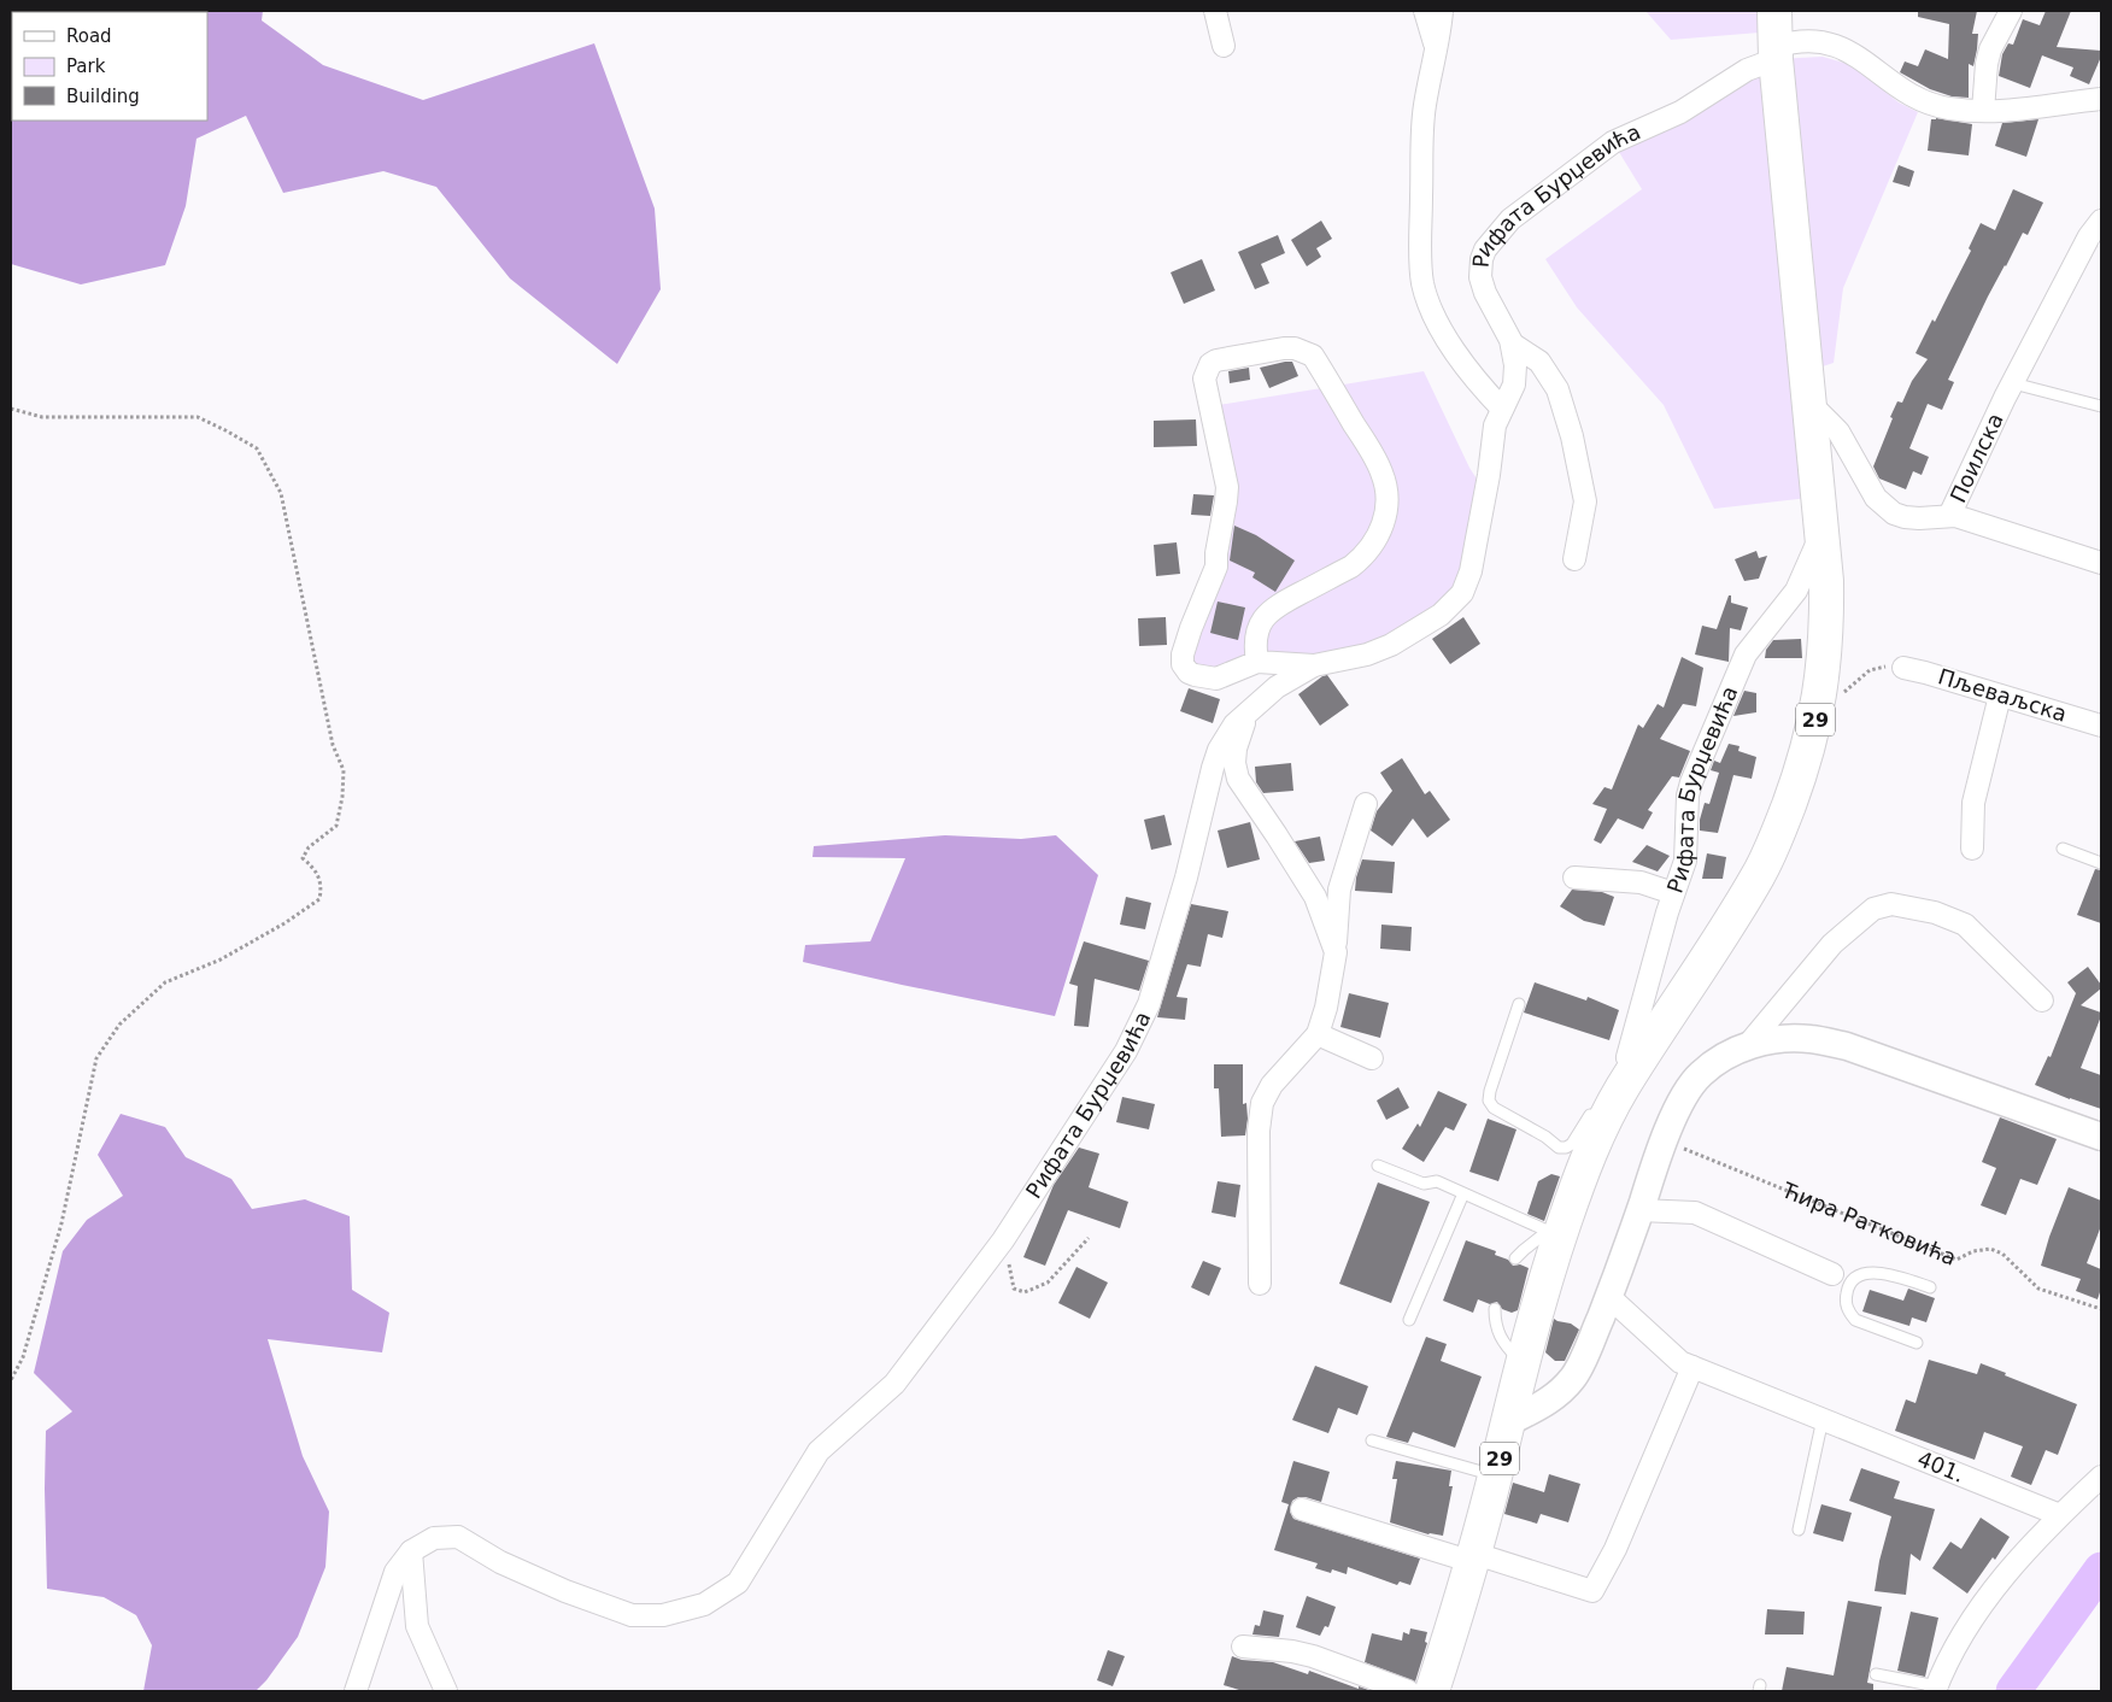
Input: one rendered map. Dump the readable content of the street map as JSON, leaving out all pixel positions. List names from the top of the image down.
{
  "streets": {
    "main road": ["Рифата Бурџевића", "29"],
    "street": ["Поилска", "Пљеваљска", "401."],
    "path": ["Ћира Ратковића"]
  },
  "crossings": [
    ["Рифата Бурџевића", "Поилска"],
    ["Рифата Бурџевића", "29"]
  ],
  "legend": ["Road", "Park", "Building"]
}
